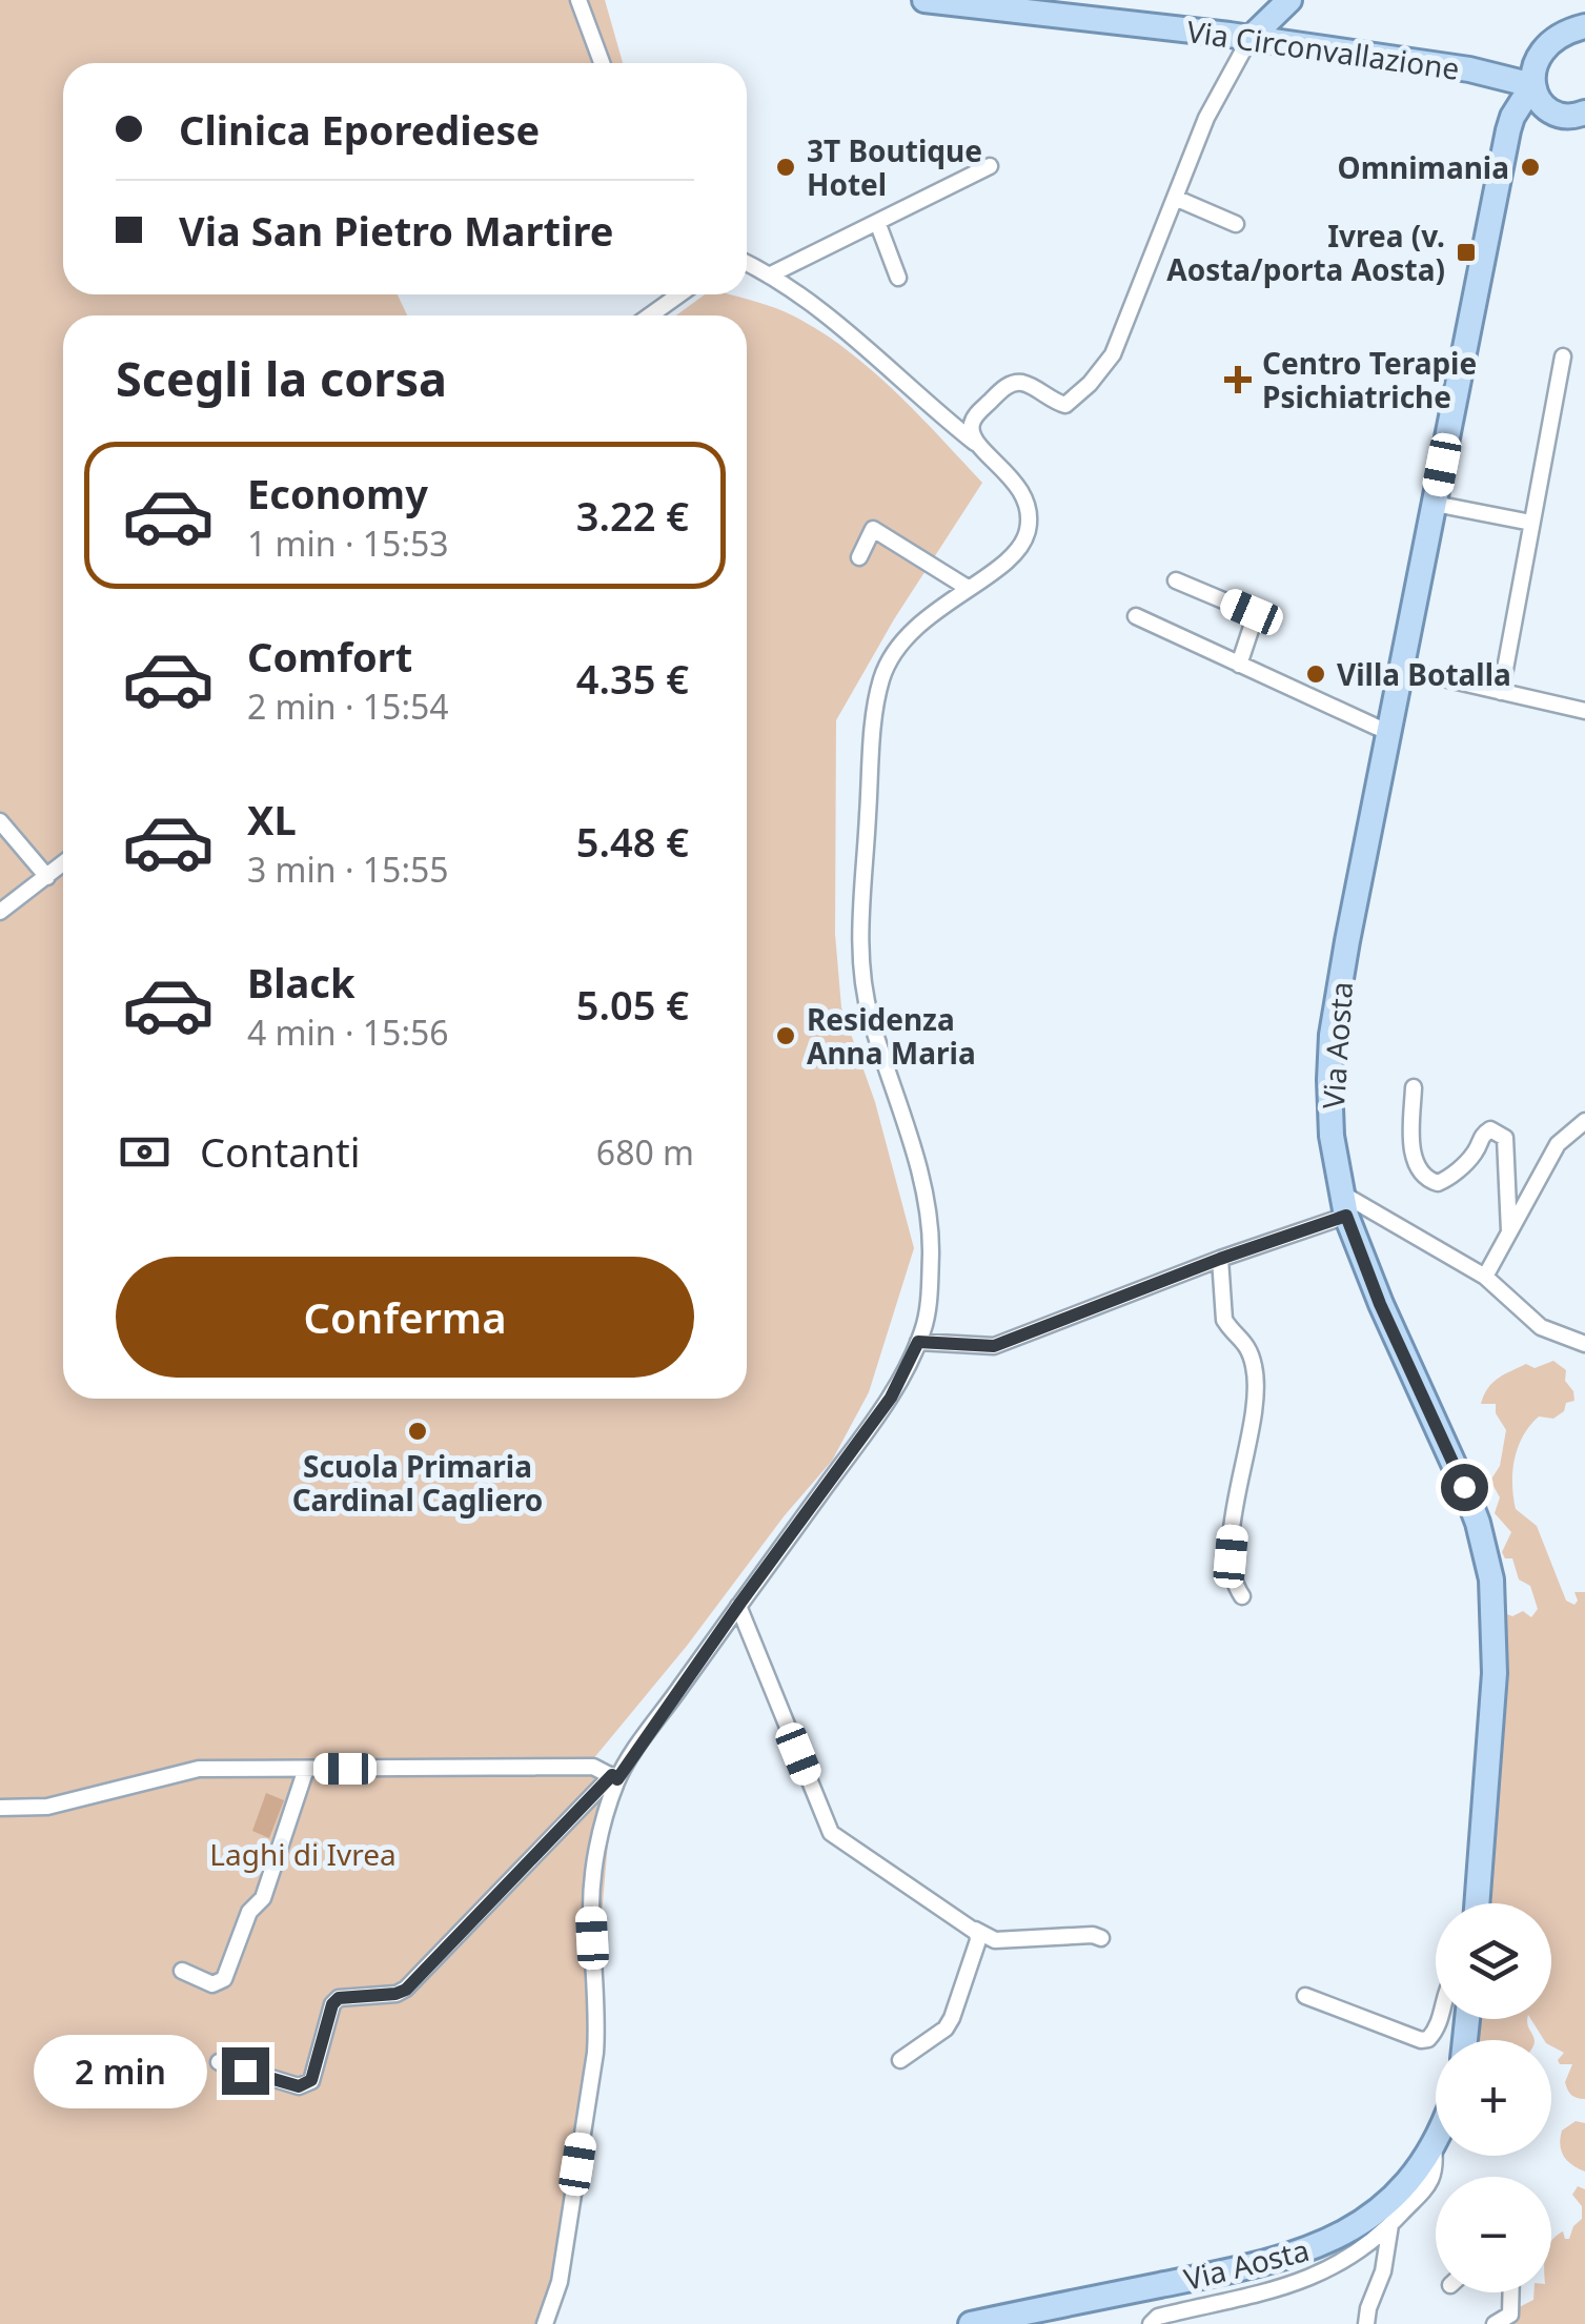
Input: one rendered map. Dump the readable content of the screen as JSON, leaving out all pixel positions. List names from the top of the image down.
{
  "streets": {
    "main road": ["Via Circonvallazione", "Via Aosta"]
  },
  "crossings": [
    ["Via Circonvallazione", "Via Aosta"]
  ],
  "parks": ["Laghi di Ivrea"],
  "places": {
    "other": [
      "3T Boutique Hotel",
      "Omnimania",
      "Villa Botalla",
      "Residenza Anna Maria",
      "Scuola Primaria Cardinal Cagliero"
    ],
    "transit": ["Ivrea (v. Aosta/porta Aosta)"],
    "health": ["Centro Terapie Psichiatriche"]
  },
  "page": {
    "banner": ["Clinica Eporediese", "Via San Pietro Martire"],
    "heading": "Scegli la corsa",
    "list": [
      {
        "name": "Economy",
        "note": "1 min · 15:53",
        "value": "3.22 €"
      },
      {
        "name": "Comfort",
        "note": "2 min · 15:54",
        "value": "4.35 €"
      },
      {
        "name": "XL",
        "note": "3 min · 15:55",
        "value": "5.48 €"
      },
      {
        "name": "Black",
        "note": "4 min · 15:56",
        "value": "5.05 €"
      }
    ],
    "pay": ["Contanti", "680 m"],
    "buttons": "Conferma",
    "map_buttons": ["+", "−"],
    "bubble": "2 min"
  }
}
